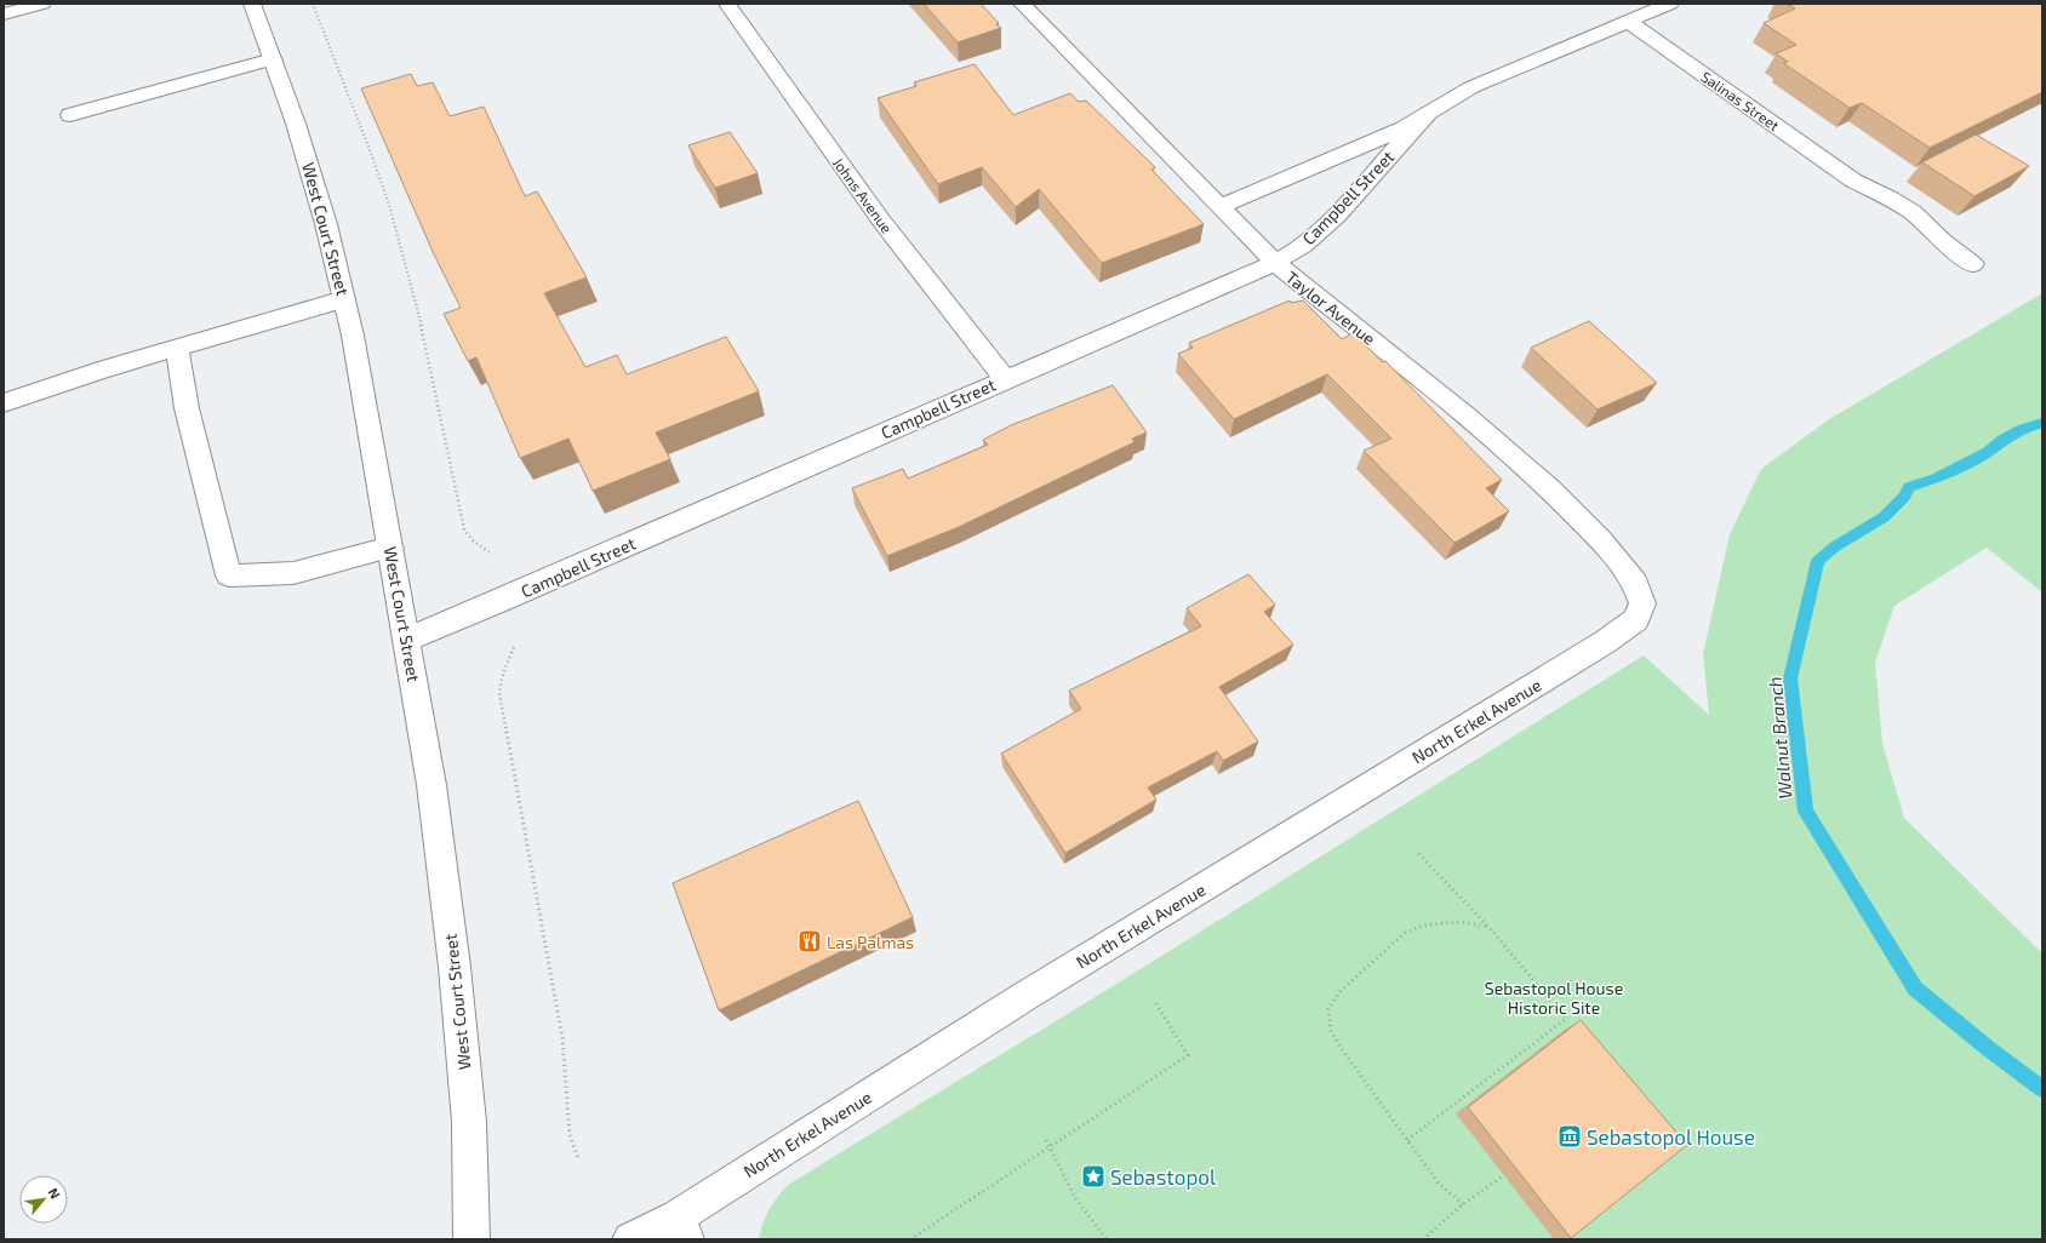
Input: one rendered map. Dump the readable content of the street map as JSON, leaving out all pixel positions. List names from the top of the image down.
{
  "streets": {
    "street": [
      "Salinas Street",
      "Johns Avenue",
      "Campbell Street",
      "West Court Street",
      "Taylor Avenue",
      "North Erkel Avenue"
    ]
  },
  "crossings": [
    ["Salinas Street", "Campbell Street"],
    ["Johns Avenue", "Campbell Street"],
    ["Campbell Street", "West Court Street"],
    ["Campbell Street", "Taylor Avenue"],
    ["Taylor Avenue", "North Erkel Avenue"]
  ],
  "water": ["Walnut Branch"],
  "parks": ["Sebastopol House Historic Site"],
  "places": {
    "restaurant": ["Las Palmas"],
    "museum": ["Sebastopol House"],
    "place": ["Sebastopol"]
  },
  "north": "top right"
}
